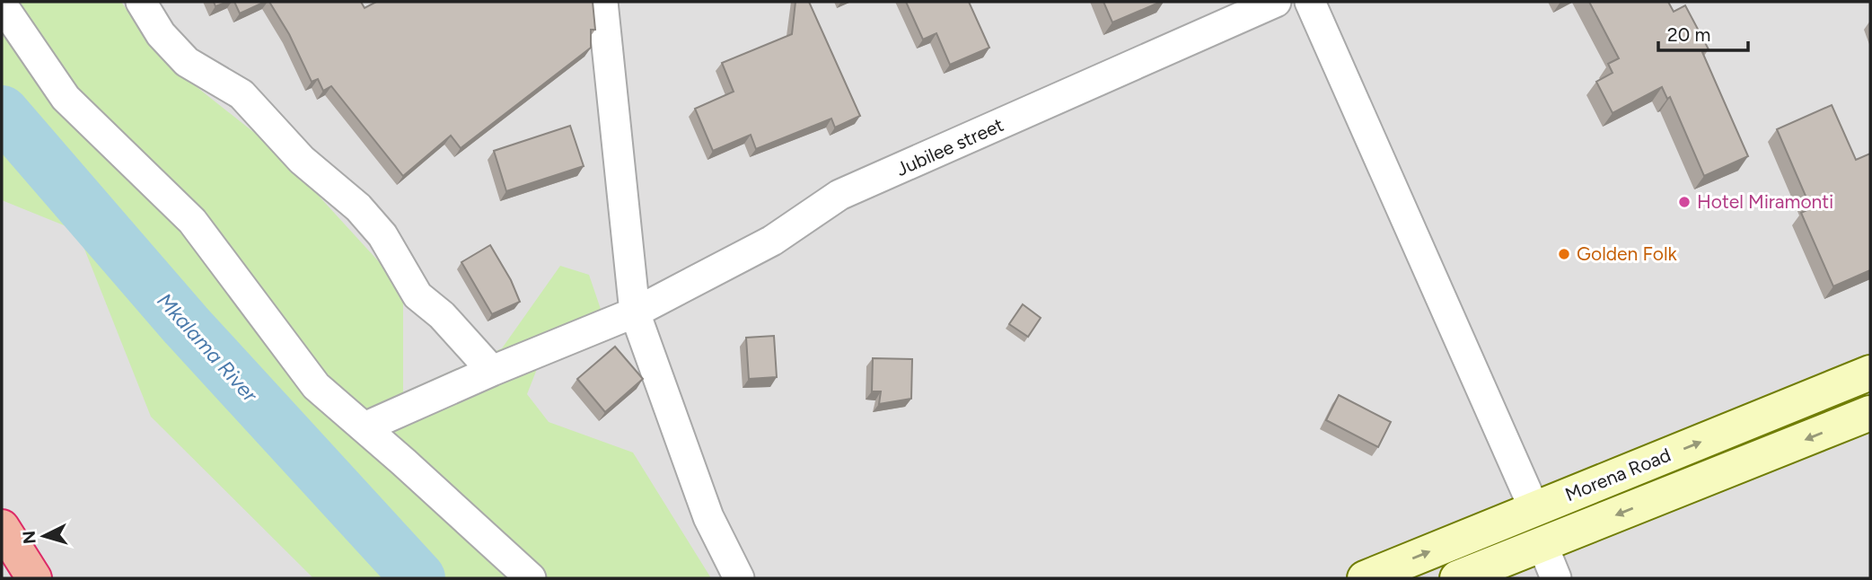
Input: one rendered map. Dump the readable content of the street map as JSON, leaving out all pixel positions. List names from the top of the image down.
{
  "streets": {
    "main road": ["Morena Road"],
    "street": ["Jubilee street"]
  },
  "water": ["Mkalama River"],
  "places": ["Hotel Miramonti", "Golden Folk"],
  "scale_bar": "20 m",
  "north": "left"
}
